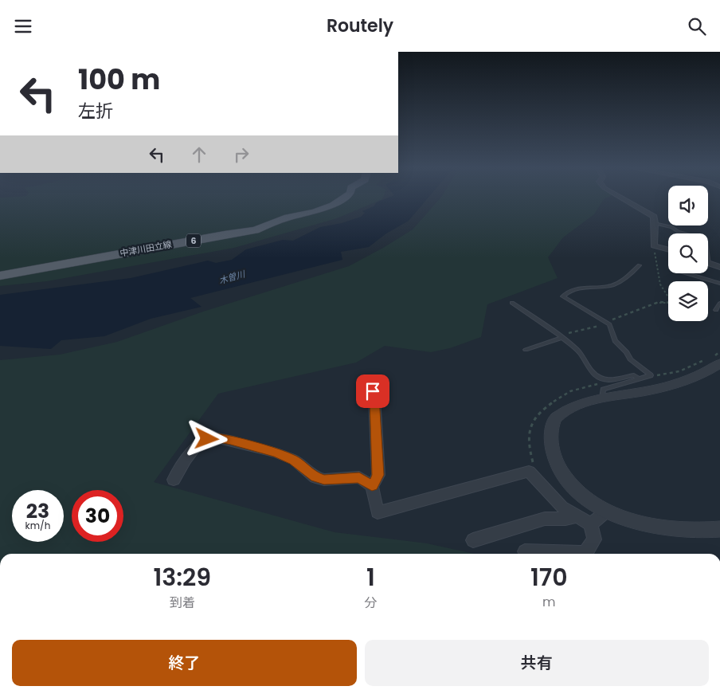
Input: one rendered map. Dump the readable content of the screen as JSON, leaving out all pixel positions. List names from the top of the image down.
{
  "streets": {
    "main road": ["6", "中津川田立線"]
  },
  "water": ["木曽川"],
  "page": {
    "header": "Routely",
    "turn": ["100 m", "左折"],
    "speed": "23 km/h",
    "limit": "30",
    "eta": [
      "13:29",
      "到着",
      "1",
      "分",
      "170",
      "m"
    ],
    "buttons": ["終了", "共有"]
  }
}
